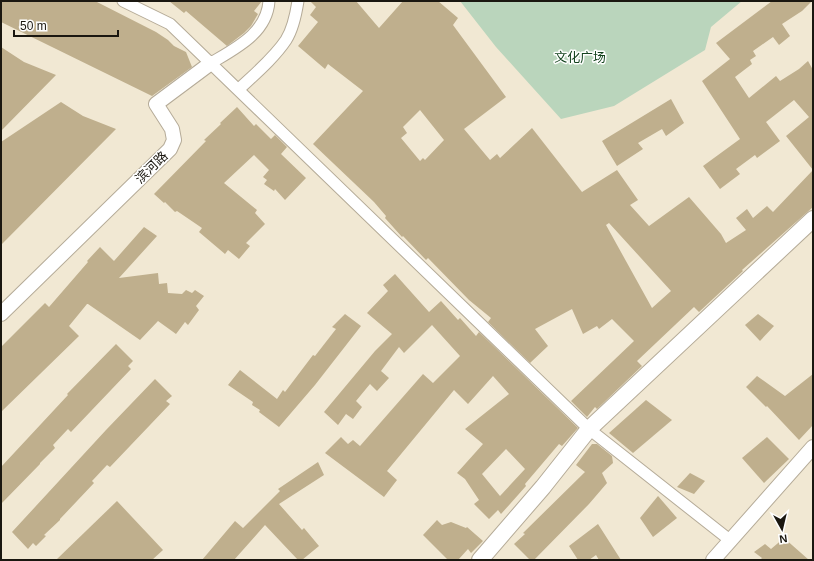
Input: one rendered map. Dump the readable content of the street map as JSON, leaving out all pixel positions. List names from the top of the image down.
{
  "streets": {
    "street": ["滨河路"]
  },
  "parks": ["文化广场"],
  "scale_bar": "50 m",
  "north": "bottom"
}
